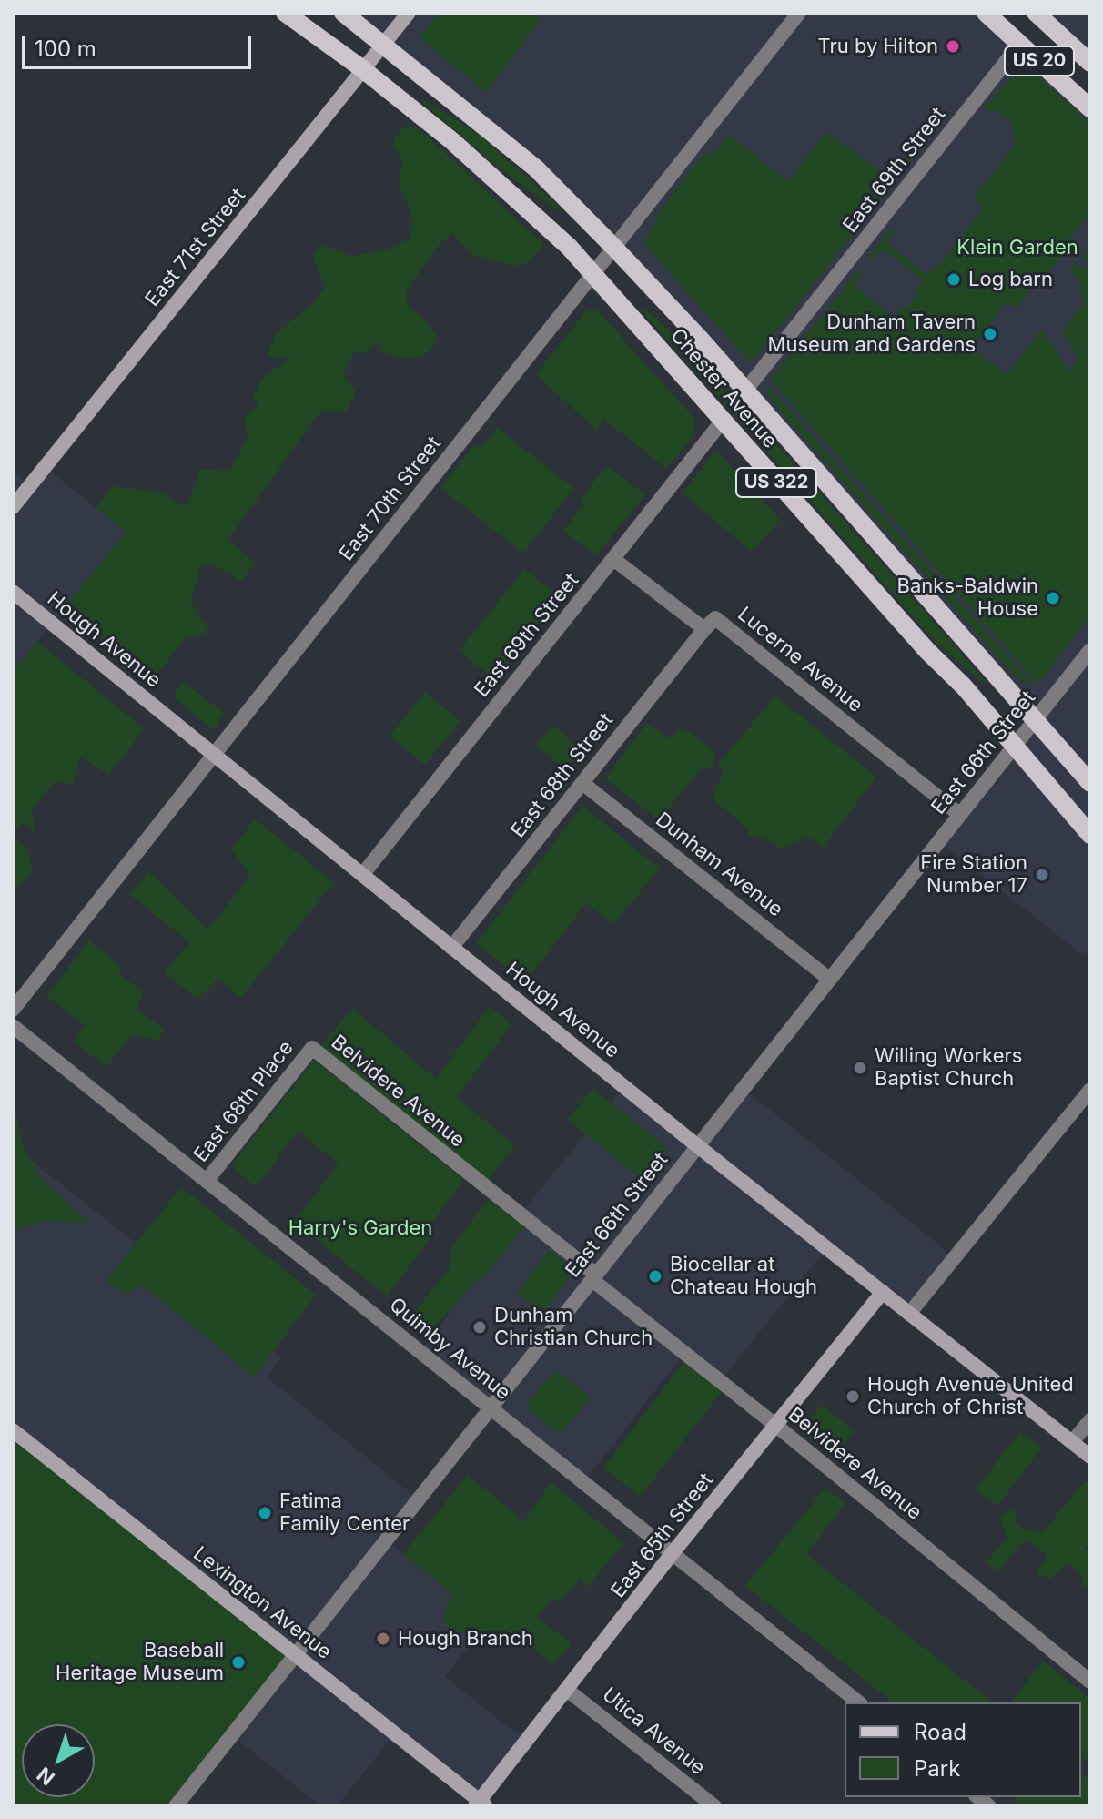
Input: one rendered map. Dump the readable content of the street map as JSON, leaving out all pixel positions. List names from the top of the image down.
{
  "streets": {
    "main road": ["US 20", "Chester Avenue", "US 322"],
    "street": [
      "East 69th Street",
      "East 71st Street",
      "East 70th Street",
      "Hough Avenue",
      "Lucerne Avenue",
      "East 66th Street",
      "East 68th Street",
      "Dunham Avenue",
      "Belvidere Avenue",
      "East 68th Place",
      "Quimby Avenue",
      "East 65th Street",
      "Lexington Avenue",
      "Utica Avenue"
    ]
  },
  "crossings": [
    ["US 20", "East 69th Street"],
    ["East 69th Street", "Chester Avenue"],
    ["East 69th Street", "Hough Avenue"],
    ["East 69th Street", "Lucerne Avenue"],
    ["East 71st Street", "Chester Avenue"],
    ["Chester Avenue", "East 70th Street"],
    ["Chester Avenue", "East 66th Street"],
    ["East 70th Street", "Hough Avenue"],
    ["Hough Avenue", "East 66th Street"],
    ["Hough Avenue", "East 68th Street"],
    ["Hough Avenue", "East 65th Street"],
    ["Lucerne Avenue", "East 66th Street"],
    ["Lucerne Avenue", "East 68th Street"],
    ["East 66th Street", "Dunham Avenue"],
    ["East 66th Street", "Belvidere Avenue"],
    ["East 66th Street", "Quimby Avenue"],
    ["East 66th Street", "Lexington Avenue"],
    ["East 68th Street", "Dunham Avenue"],
    ["Belvidere Avenue", "East 68th Place"],
    ["Belvidere Avenue", "East 65th Street"],
    ["East 68th Place", "Quimby Avenue"],
    ["Quimby Avenue", "East 65th Street"],
    ["East 65th Street", "Lexington Avenue"],
    ["East 65th Street", "Utica Avenue"]
  ],
  "parks": ["Klein Garden", "Harry's Garden"],
  "places": [
    "Tru by Hilton",
    "Log barn",
    "Dunham Tavern Museum and Gardens",
    "Banks-Baldwin House",
    "Fire Station Number 17",
    "Willing Workers Baptist Church",
    "Biocellar at Chateau Hough",
    "Dunham Christian Church",
    "Hough Avenue United Church of Christ",
    "Fatima Family Center",
    "Hough Branch",
    "Baseball Heritage Museum"
  ],
  "legend": ["Road", "Park"],
  "scale_bar": "100 m",
  "north": "bottom left"
}
